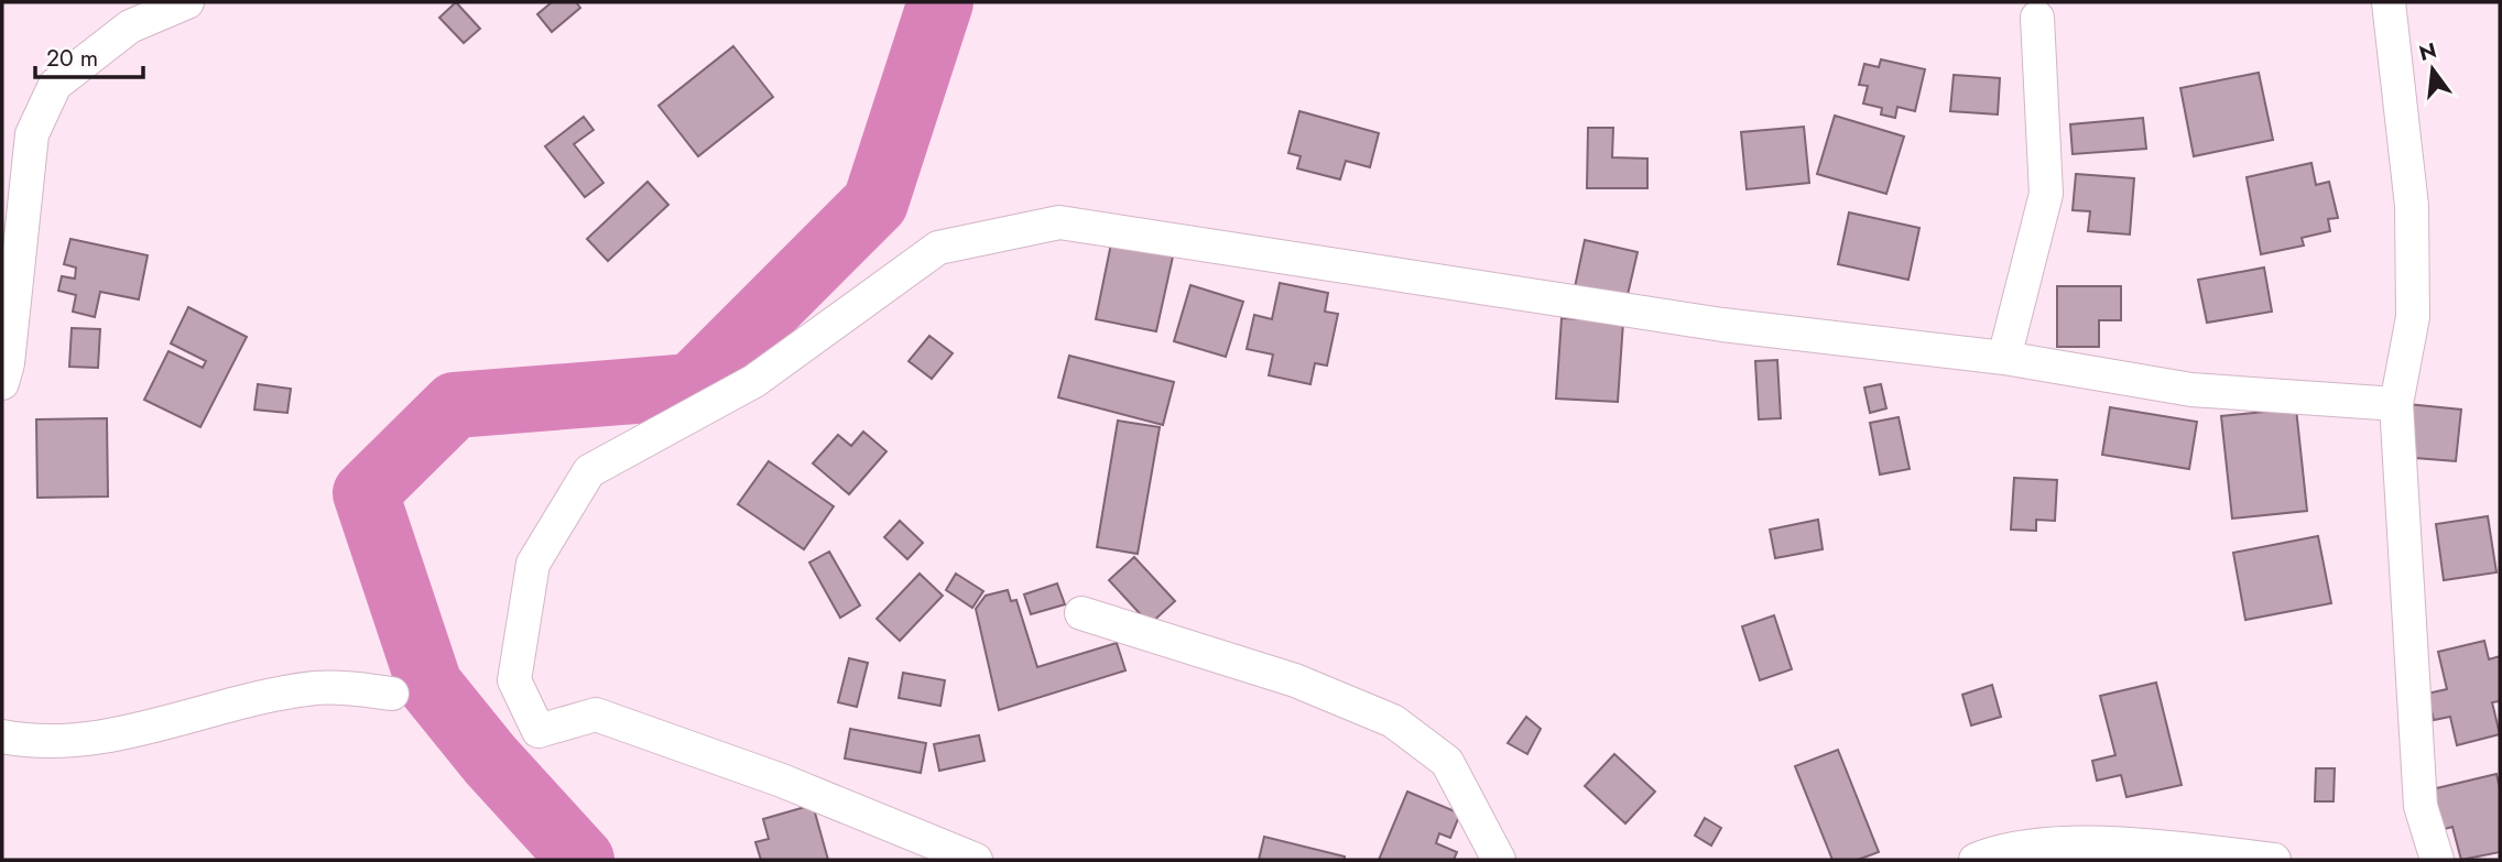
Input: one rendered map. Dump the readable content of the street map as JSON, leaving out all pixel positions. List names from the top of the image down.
{
  "scale_bar": "20 m",
  "north": "top"
}
